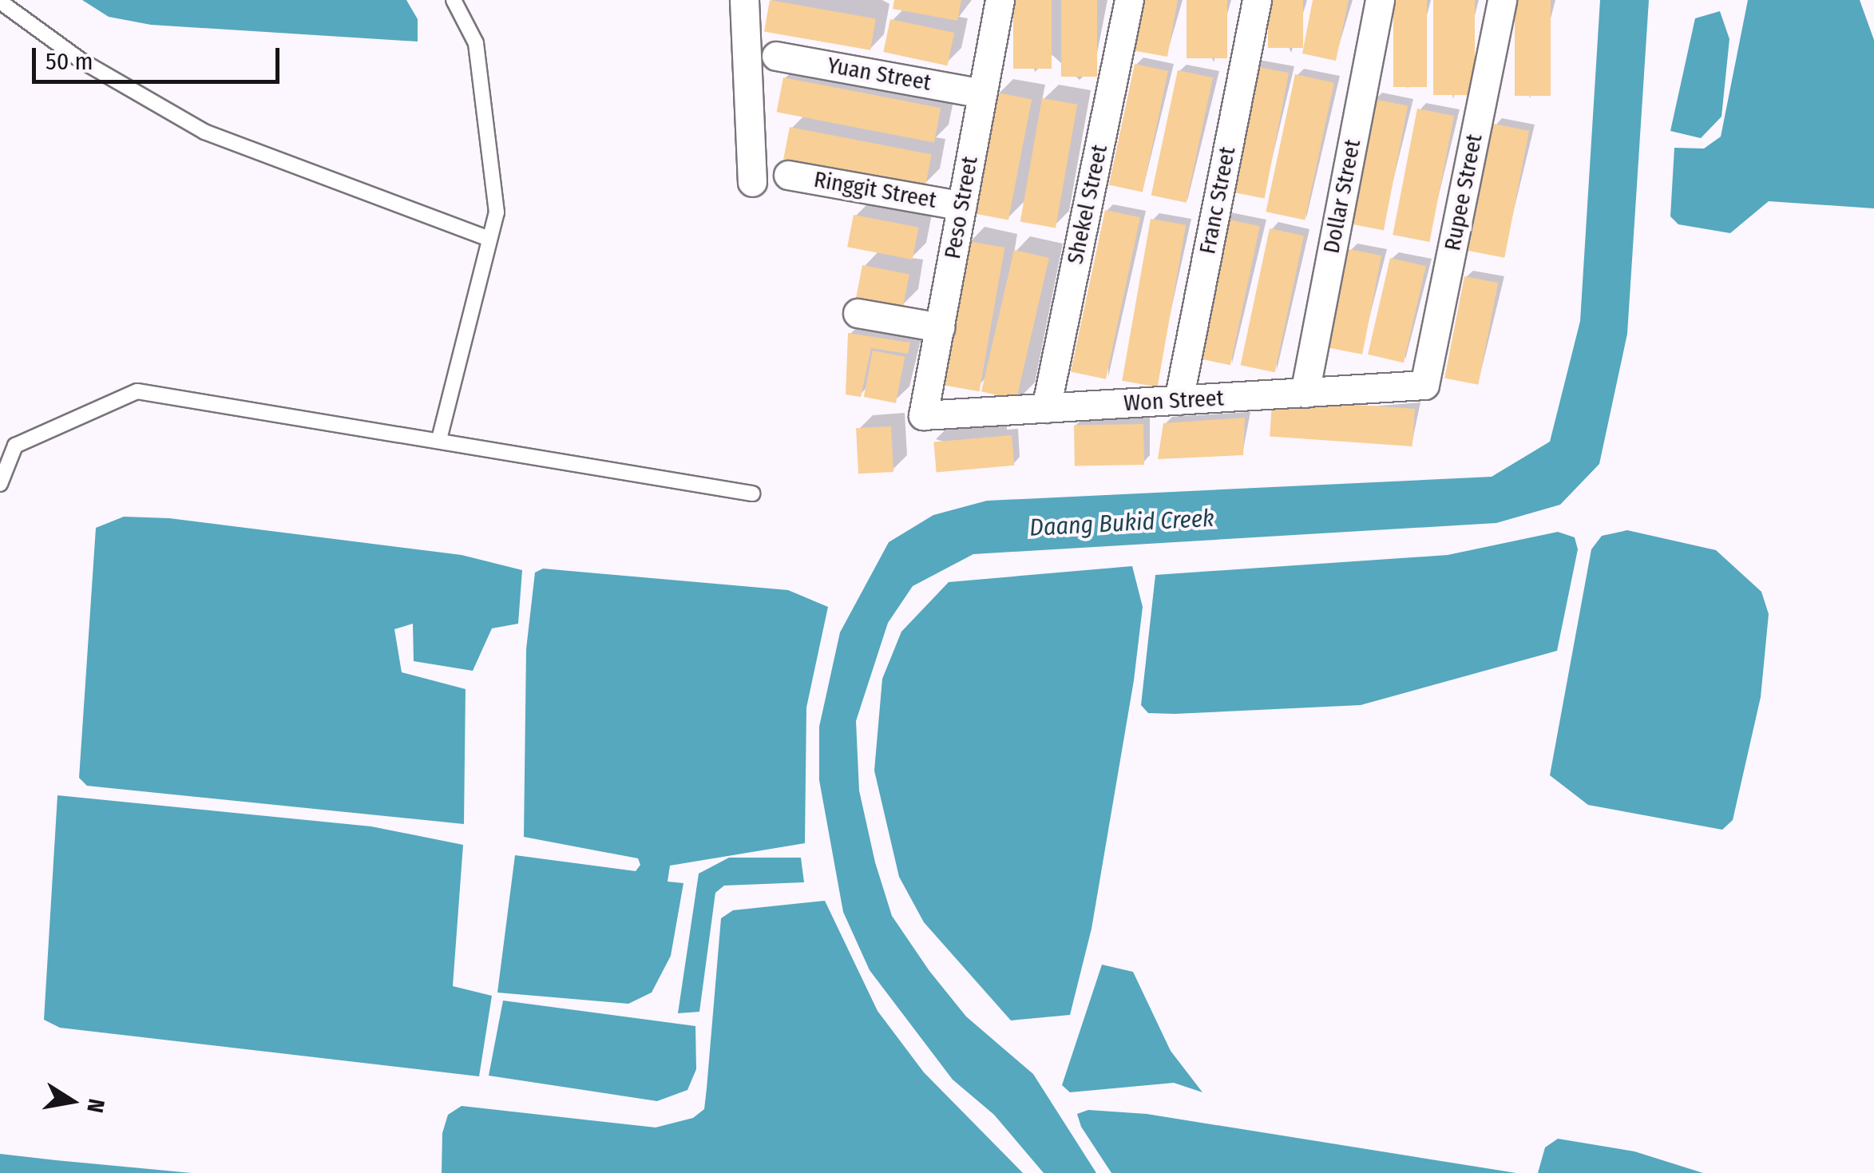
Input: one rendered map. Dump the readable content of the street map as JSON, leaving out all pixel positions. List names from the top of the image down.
{
  "streets": {
    "street": [
      "Yuan Street",
      "Ringgit Street",
      "Rupee Street",
      "Dollar Street",
      "Franc Street",
      "Shekel Street",
      "Peso Street",
      "Won Street"
    ]
  },
  "crossings": [
    ["Yuan Street", "Peso Street"],
    ["Ringgit Street", "Peso Street"],
    ["Rupee Street", "Won Street"],
    ["Dollar Street", "Won Street"],
    ["Franc Street", "Won Street"],
    ["Shekel Street", "Won Street"],
    ["Peso Street", "Won Street"]
  ],
  "water": ["Daang Bukid Creek"],
  "scale_bar": "50 m",
  "north": "right"
}
